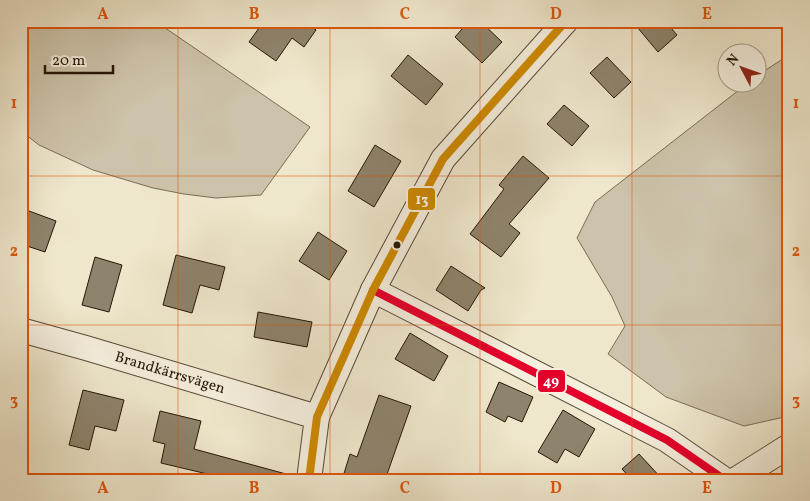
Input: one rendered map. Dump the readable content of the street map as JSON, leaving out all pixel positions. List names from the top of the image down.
{
  "streets": {
    "street": ["Brandkärrsvägen"]
  },
  "lines": ["transit line 13", "transit line 49"],
  "scale_bar": "20 m",
  "north": "top left",
  "grid": {
    "columns": [
      "A",
      "B",
      "C",
      "D",
      "E"
    ],
    "rows": ["1", "2", "3"]
  }
}
